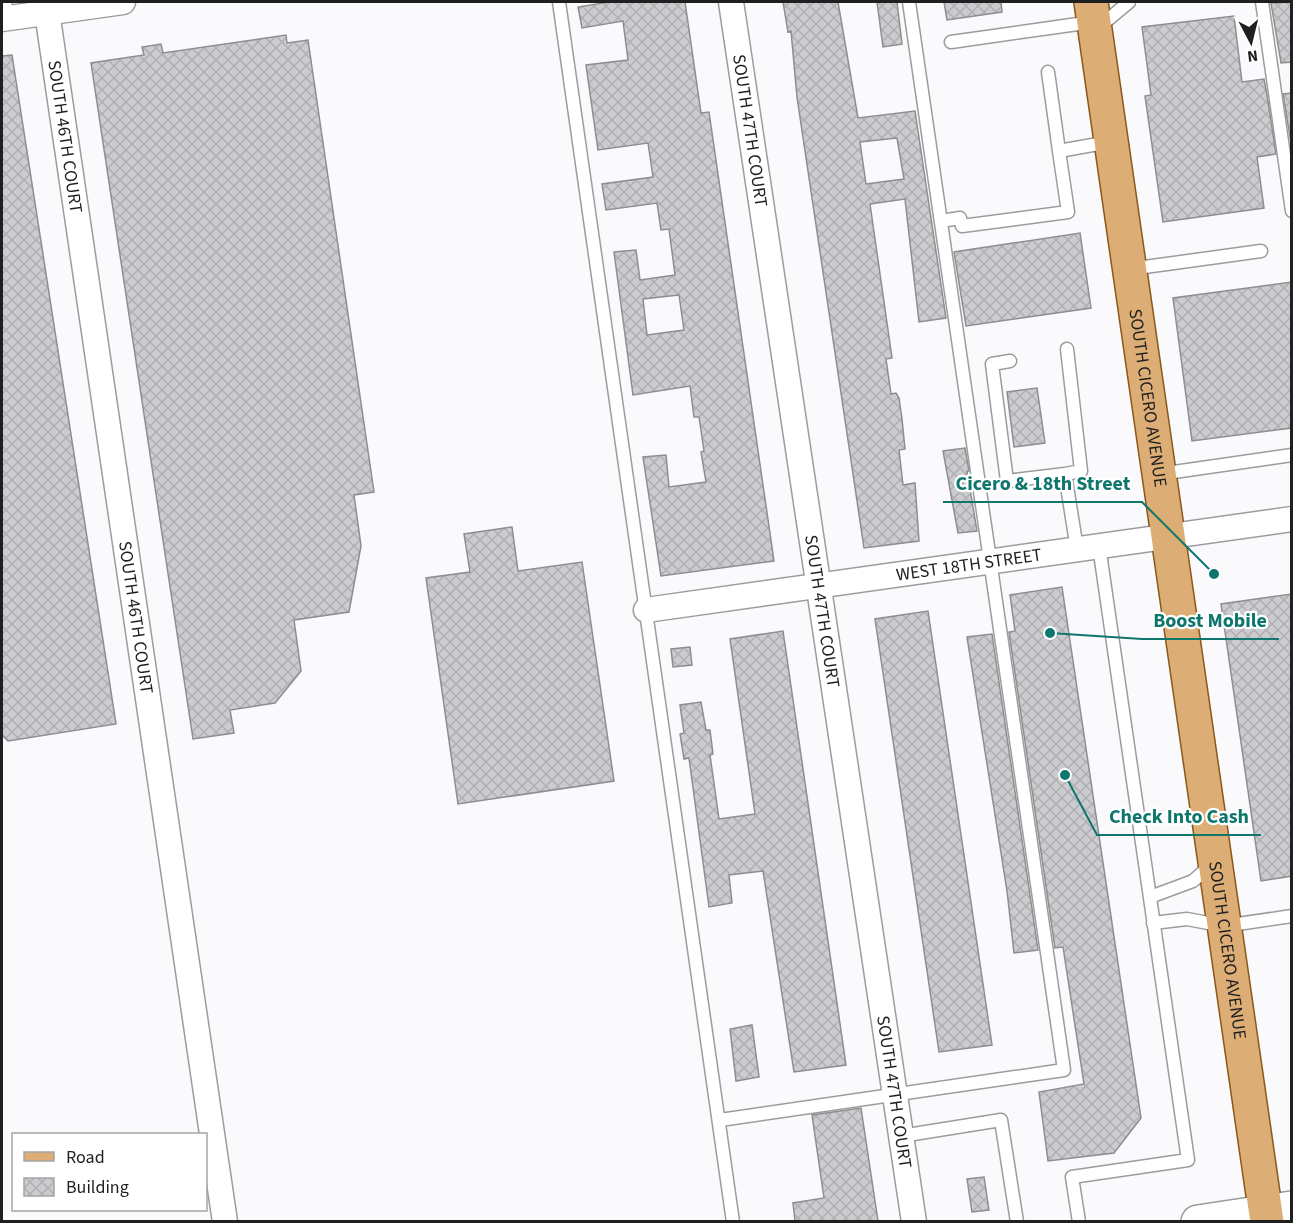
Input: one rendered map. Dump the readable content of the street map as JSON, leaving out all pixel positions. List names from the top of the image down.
{
  "streets": {
    "main road": ["SOUTH CICERO AVENUE"],
    "street": ["SOUTH 47TH COURT", "SOUTH 46TH COURT", "WEST 18TH STREET"]
  },
  "crossings": [
    ["SOUTH 47TH COURT", "WEST 18TH STREET"],
    ["SOUTH CICERO AVENUE", "WEST 18TH STREET"]
  ],
  "places": ["Cicero & 18th Street", "Boost Mobile", "Check Into Cash"],
  "legend": ["Road", "Building"],
  "north": "bottom"
}
